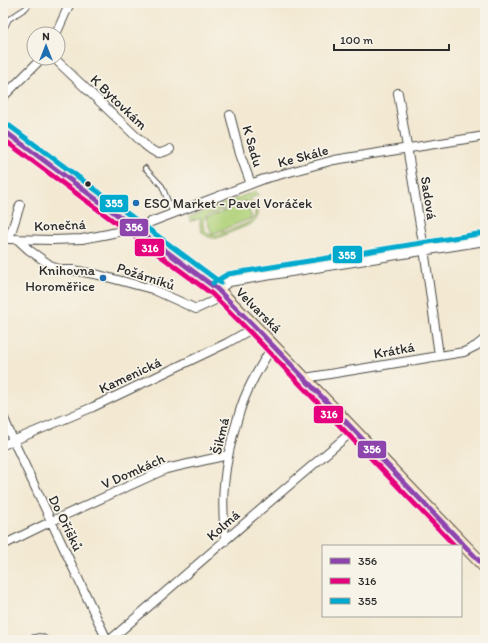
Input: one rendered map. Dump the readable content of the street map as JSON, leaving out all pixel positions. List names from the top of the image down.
{
  "streets": {
    "main road": ["Velvarská"],
    "street": [
      "K Bytovkám",
      "K Sadu",
      "Ke Skále",
      "Sadová",
      "Konečná",
      "Požárníků",
      "Krátká",
      "Kamenická",
      "Šikmá",
      "V Domkách",
      "Do Oříšků",
      "Kolmá"
    ]
  },
  "crossings": [
    ["K Sadu", "Ke Skále"],
    ["Ke Skále", "Sadová"],
    ["Ke Skále", "Konečná"],
    ["Ke Skále", "Velvarská"],
    ["Sadová", "Krátká"],
    ["Konečná", "Požárníků"],
    ["Konečná", "Velvarská"],
    ["Požárníků", "Velvarská"],
    ["Velvarská", "Krátká"],
    ["Velvarská", "Kamenická"],
    ["Velvarská", "Šikmá"],
    ["Velvarská", "Kolmá"],
    ["Kamenická", "Do Oříšků"],
    ["Šikmá", "V Domkách"],
    ["Šikmá", "Kolmá"],
    ["V Domkách", "Do Oříšků"],
    ["Do Oříšků", "Kolmá"]
  ],
  "places": ["ESO Market - Pavel Voráček", "Knihovna Horoměřice"],
  "lines": ["transit line 355", "transit line 356", "transit line 316"],
  "legend": ["356", "316", "355"],
  "scale_bar": "100 m",
  "north": "top"
}
